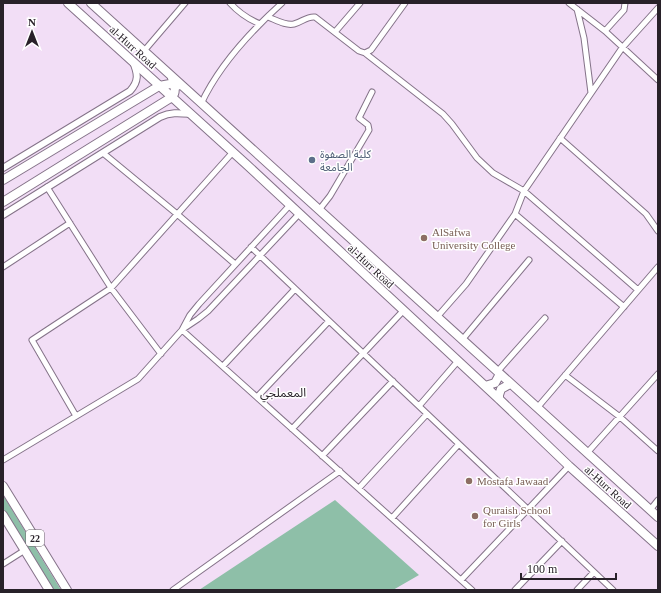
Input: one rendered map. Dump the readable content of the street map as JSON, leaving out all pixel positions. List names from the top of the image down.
{
  "streets": {
    "main road": ["al-Hurr Road", "22"]
  },
  "districts": ["المعملجي"],
  "places": [
    "كلية الصفوة الجامعة",
    "AlSafwa University College",
    "Mostafa Jawaad",
    "Quraish School for Girls"
  ],
  "scale_bar": "100 m",
  "north": "top"
}
